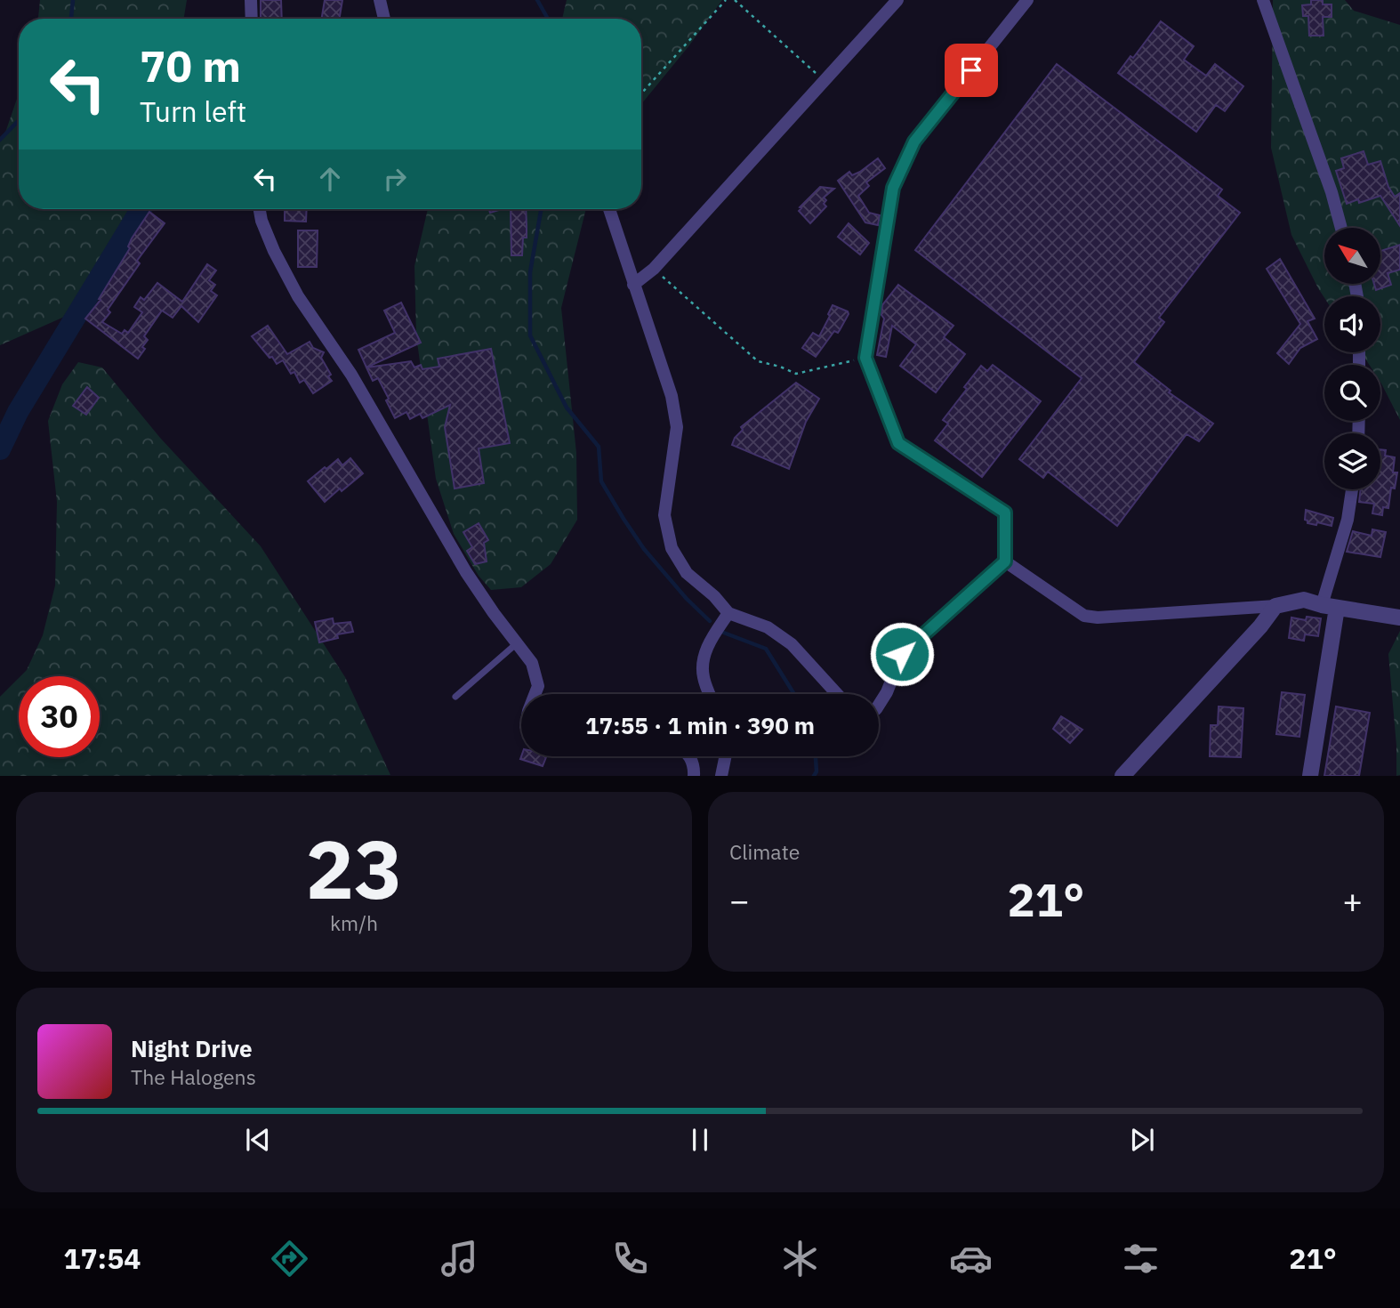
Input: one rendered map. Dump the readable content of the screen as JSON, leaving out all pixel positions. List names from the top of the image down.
{
  "north": "top left",
  "page": {
    "turn": ["70 m", "Turn left"],
    "limit": "30",
    "trip": "17:55 · 1 min · 390 m",
    "tile": [
      ["23", "km/h"],
      "Climate"
    ],
    "heat": ["−", "21°", "+"],
    "song": ["Night Drive", "The Halogens"],
    "tabs": ["17:54", "21°"]
  }
}
